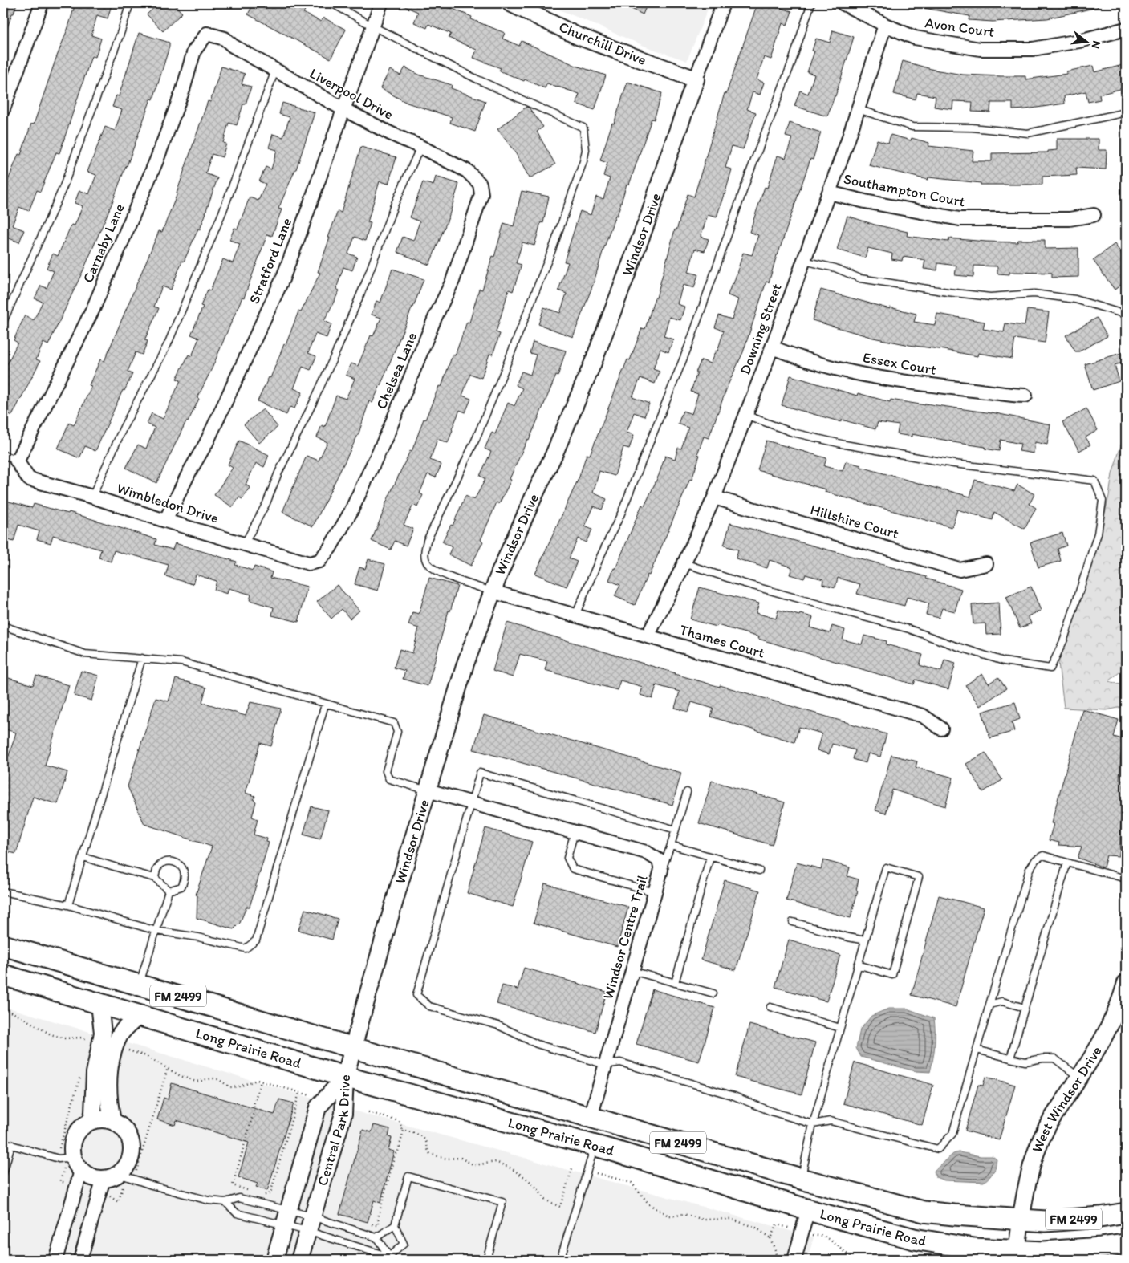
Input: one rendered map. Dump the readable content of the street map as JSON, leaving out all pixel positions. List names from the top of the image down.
{
  "streets": {
    "main road": ["FM 2499", "Long Prairie Road"],
    "street": [
      "Avon Court",
      "Churchill Drive",
      "Liverpool Drive",
      "Southampton Court",
      "Windsor Drive",
      "Carnaby Lane",
      "Stratford Lane",
      "Downing Street",
      "Essex Court",
      "Chelsea Lane",
      "Wimbledon Drive",
      "Hillshire Court",
      "Thames Court",
      "Windsor Centre Trail",
      "West Windsor Drive",
      "Central Park Drive"
    ]
  },
  "crossings": [
    ["Avon Court", "Downing Street"],
    ["Churchill Drive", "Windsor Drive"],
    ["Liverpool Drive", "Carnaby Lane"],
    ["Liverpool Drive", "Stratford Lane"],
    ["Liverpool Drive", "Chelsea Lane"],
    ["Southampton Court", "Downing Street"],
    ["Windsor Drive", "Thames Court"],
    ["Windsor Drive", "Windsor Centre Trail"],
    ["Windsor Drive", "Long Prairie Road"],
    ["Windsor Drive", "Central Park Drive"],
    ["Carnaby Lane", "Wimbledon Drive"],
    ["Stratford Lane", "Wimbledon Drive"],
    ["Downing Street", "Essex Court"],
    ["Downing Street", "Hillshire Court"],
    ["Downing Street", "Thames Court"],
    ["Chelsea Lane", "Wimbledon Drive"],
    ["Windsor Centre Trail", "Long Prairie Road"],
    ["Long Prairie Road", "West Windsor Drive"],
    ["Long Prairie Road", "Central Park Drive"]
  ],
  "north": "right"
}
